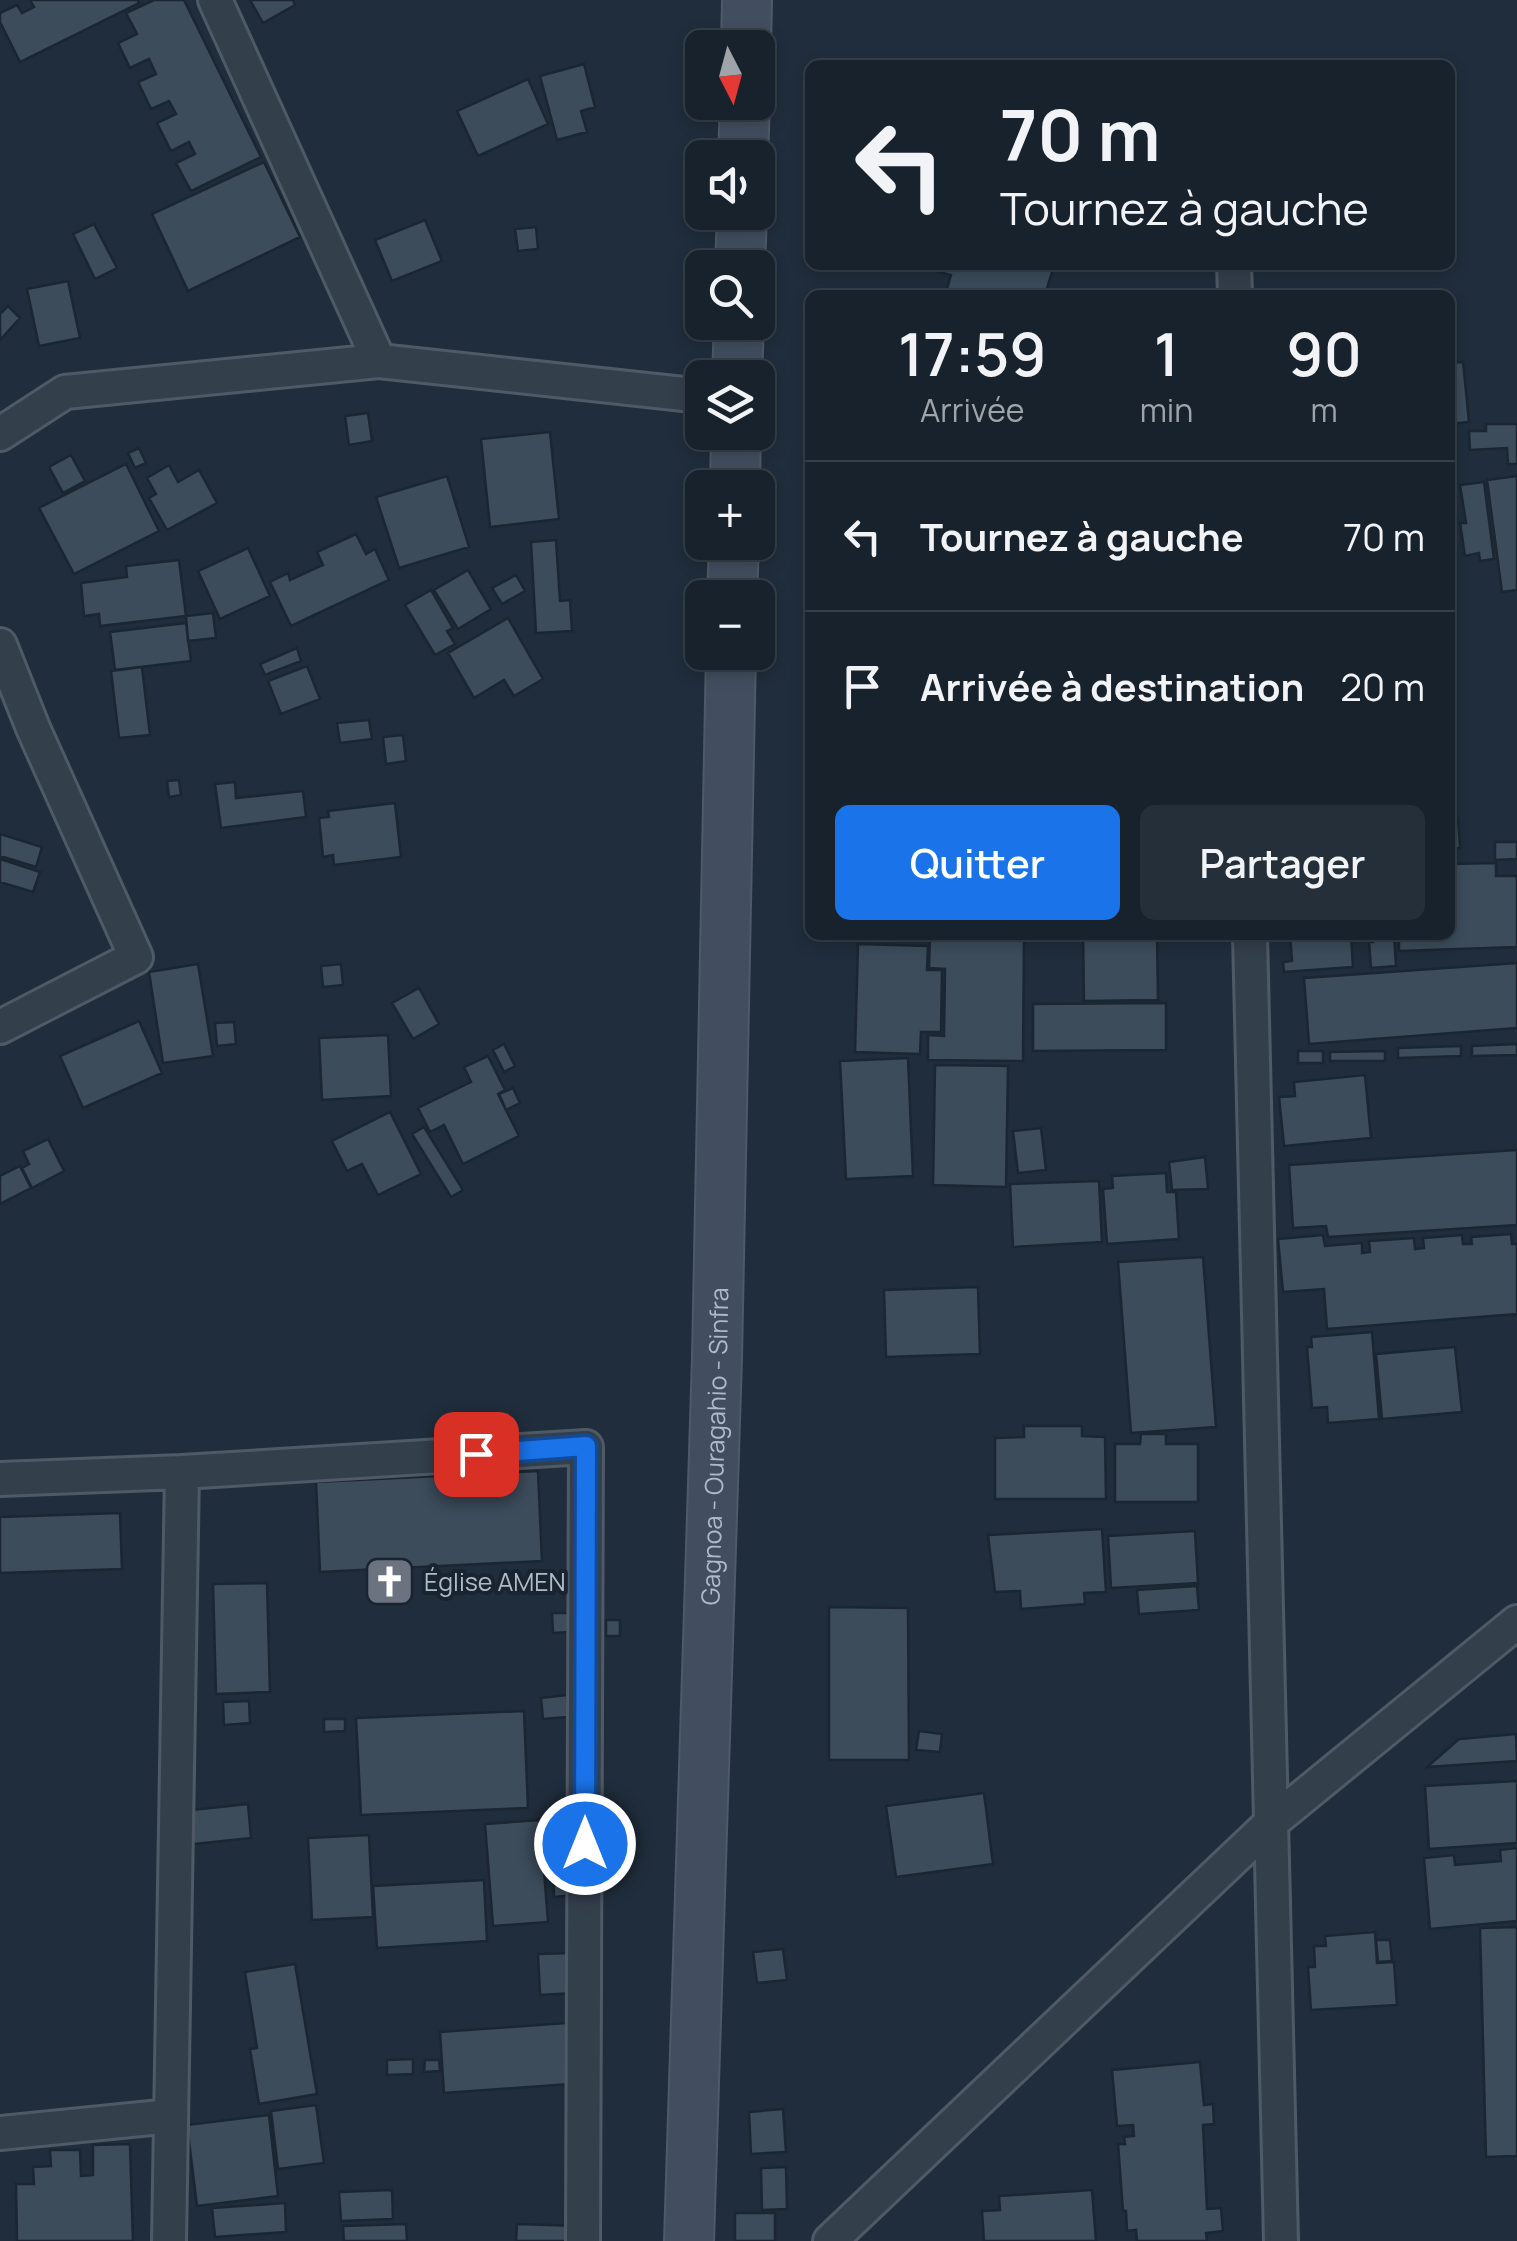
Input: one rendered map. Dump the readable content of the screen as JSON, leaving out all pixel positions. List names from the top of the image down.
{
  "streets": {
    "main road": ["Gagnoa - Ouragahio - Sinfra"]
  },
  "places": {
    "church": ["Église AMEN"]
  },
  "north": "bottom",
  "page": {
    "map_buttons": ["+", "−"],
    "turn": ["70 m", "Tournez à gauche"],
    "eta": [
      "17:59",
      "Arrivée",
      "1",
      "min",
      "90",
      "m"
    ],
    "list": [
      {
        "name": "Tournez à gauche",
        "value": "70 m"
      },
      {
        "name": "Arrivée à destination",
        "value": "20 m"
      }
    ],
    "buttons": ["Quitter", "Partager"]
  }
}
